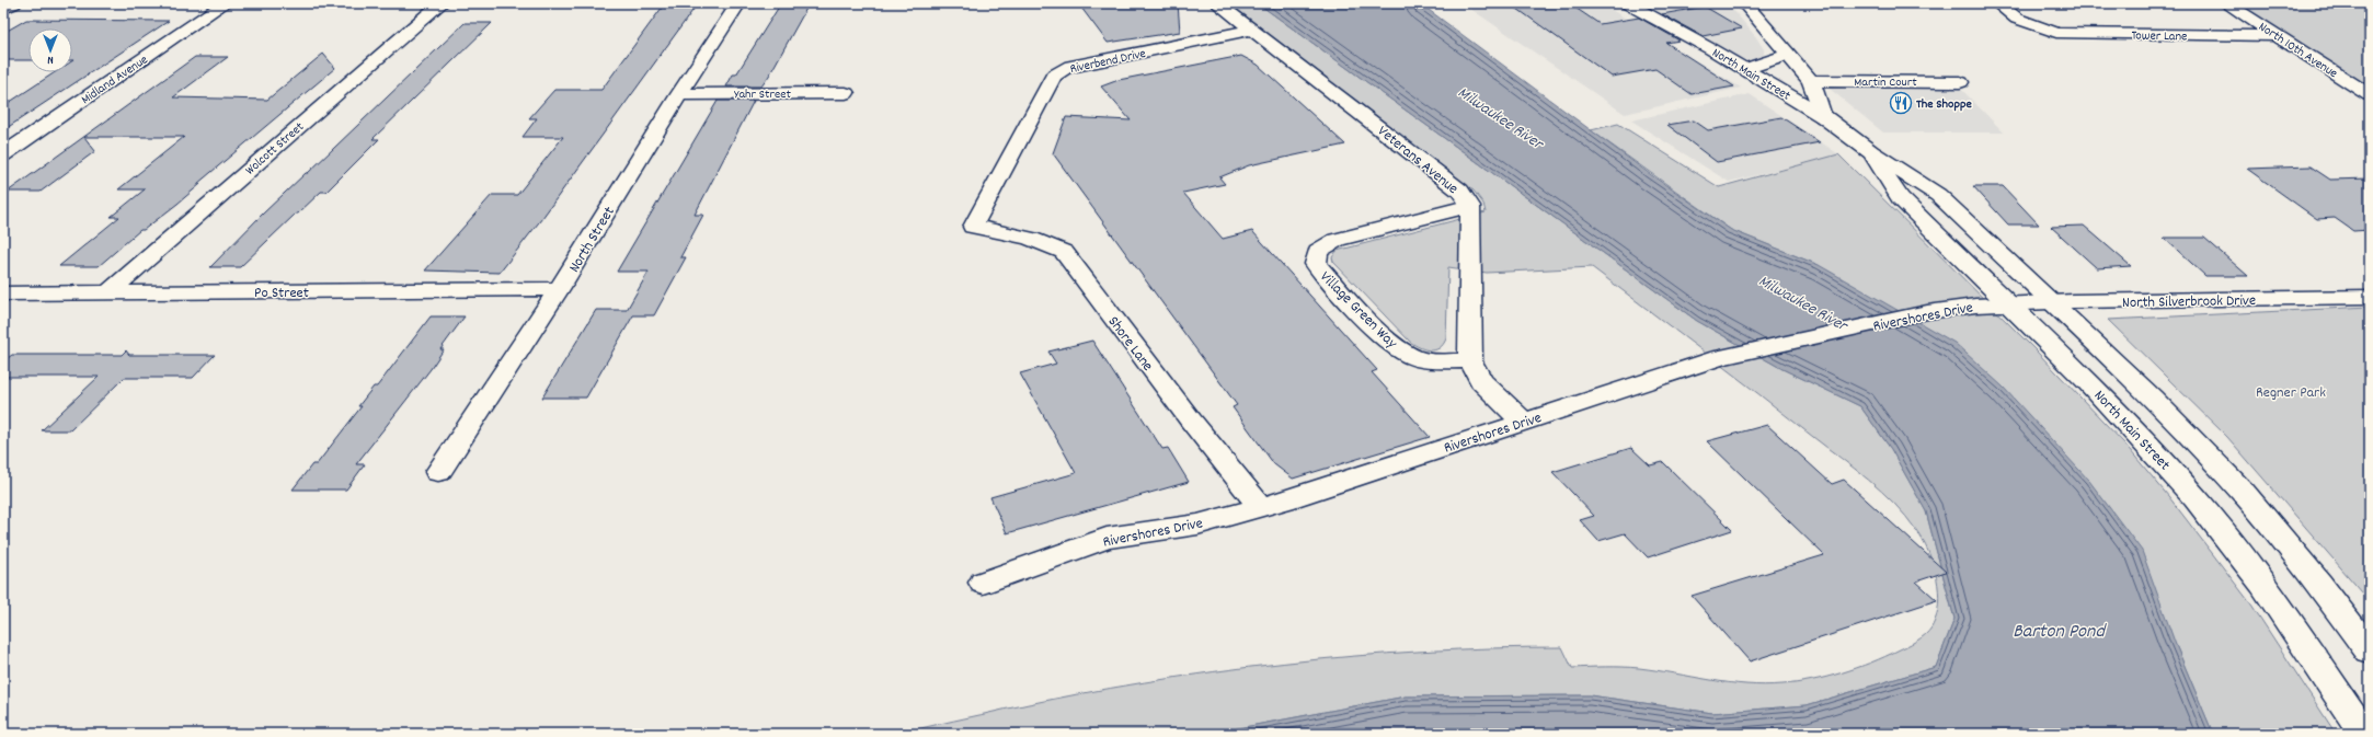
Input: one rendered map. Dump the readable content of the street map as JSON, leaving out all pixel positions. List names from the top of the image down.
{
  "streets": {
    "street": [
      "Tower Lane",
      "North 10th Avenue",
      "Riverbend Drive",
      "North Main Street",
      "Midland Avenue",
      "Martin Court",
      "Yahr Street",
      "Wolcott Street",
      "Veterans Avenue",
      "North Street",
      "Po Street",
      "North Silverbrook Drive",
      "Village Green Way",
      "Rivershores Drive",
      "Shore Lane"
    ]
  },
  "crossings": [
    ["Tower Lane", "North 10th Avenue"],
    ["Riverbend Drive", "Veterans Avenue"],
    ["Riverbend Drive", "Shore Lane"],
    ["North Main Street", "North Silverbrook Drive"],
    ["North Main Street", "Rivershores Drive"],
    ["Yahr Street", "North Street"],
    ["Wolcott Street", "Po Street"],
    ["Veterans Avenue", "Village Green Way"],
    ["Veterans Avenue", "Rivershores Drive"],
    ["North Street", "Po Street"],
    ["North Silverbrook Drive", "Rivershores Drive"],
    ["Rivershores Drive", "Shore Lane"]
  ],
  "water": ["Milwaukee River", "Barton Pond"],
  "parks": ["Regner Park"],
  "places": {
    "restaurant": ["The Shoppe"]
  },
  "north": "bottom"
}
